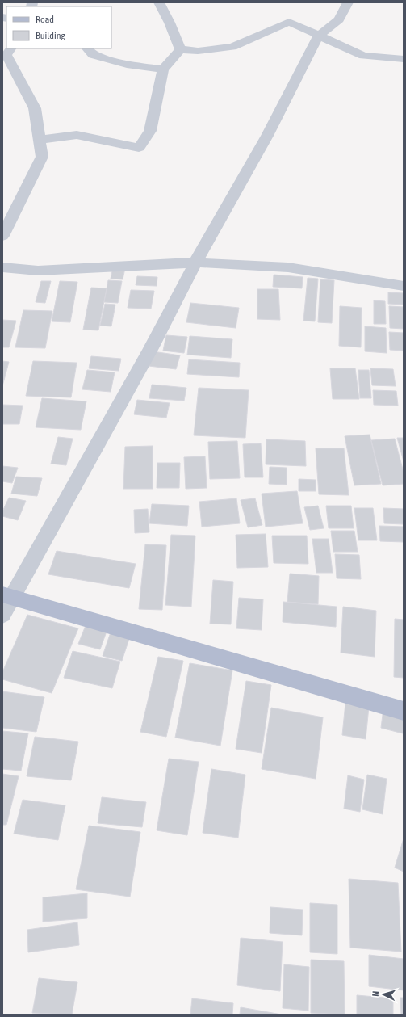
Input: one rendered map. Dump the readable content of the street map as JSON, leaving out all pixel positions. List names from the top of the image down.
{
  "legend": ["Road", "Building"],
  "north": "left"
}
